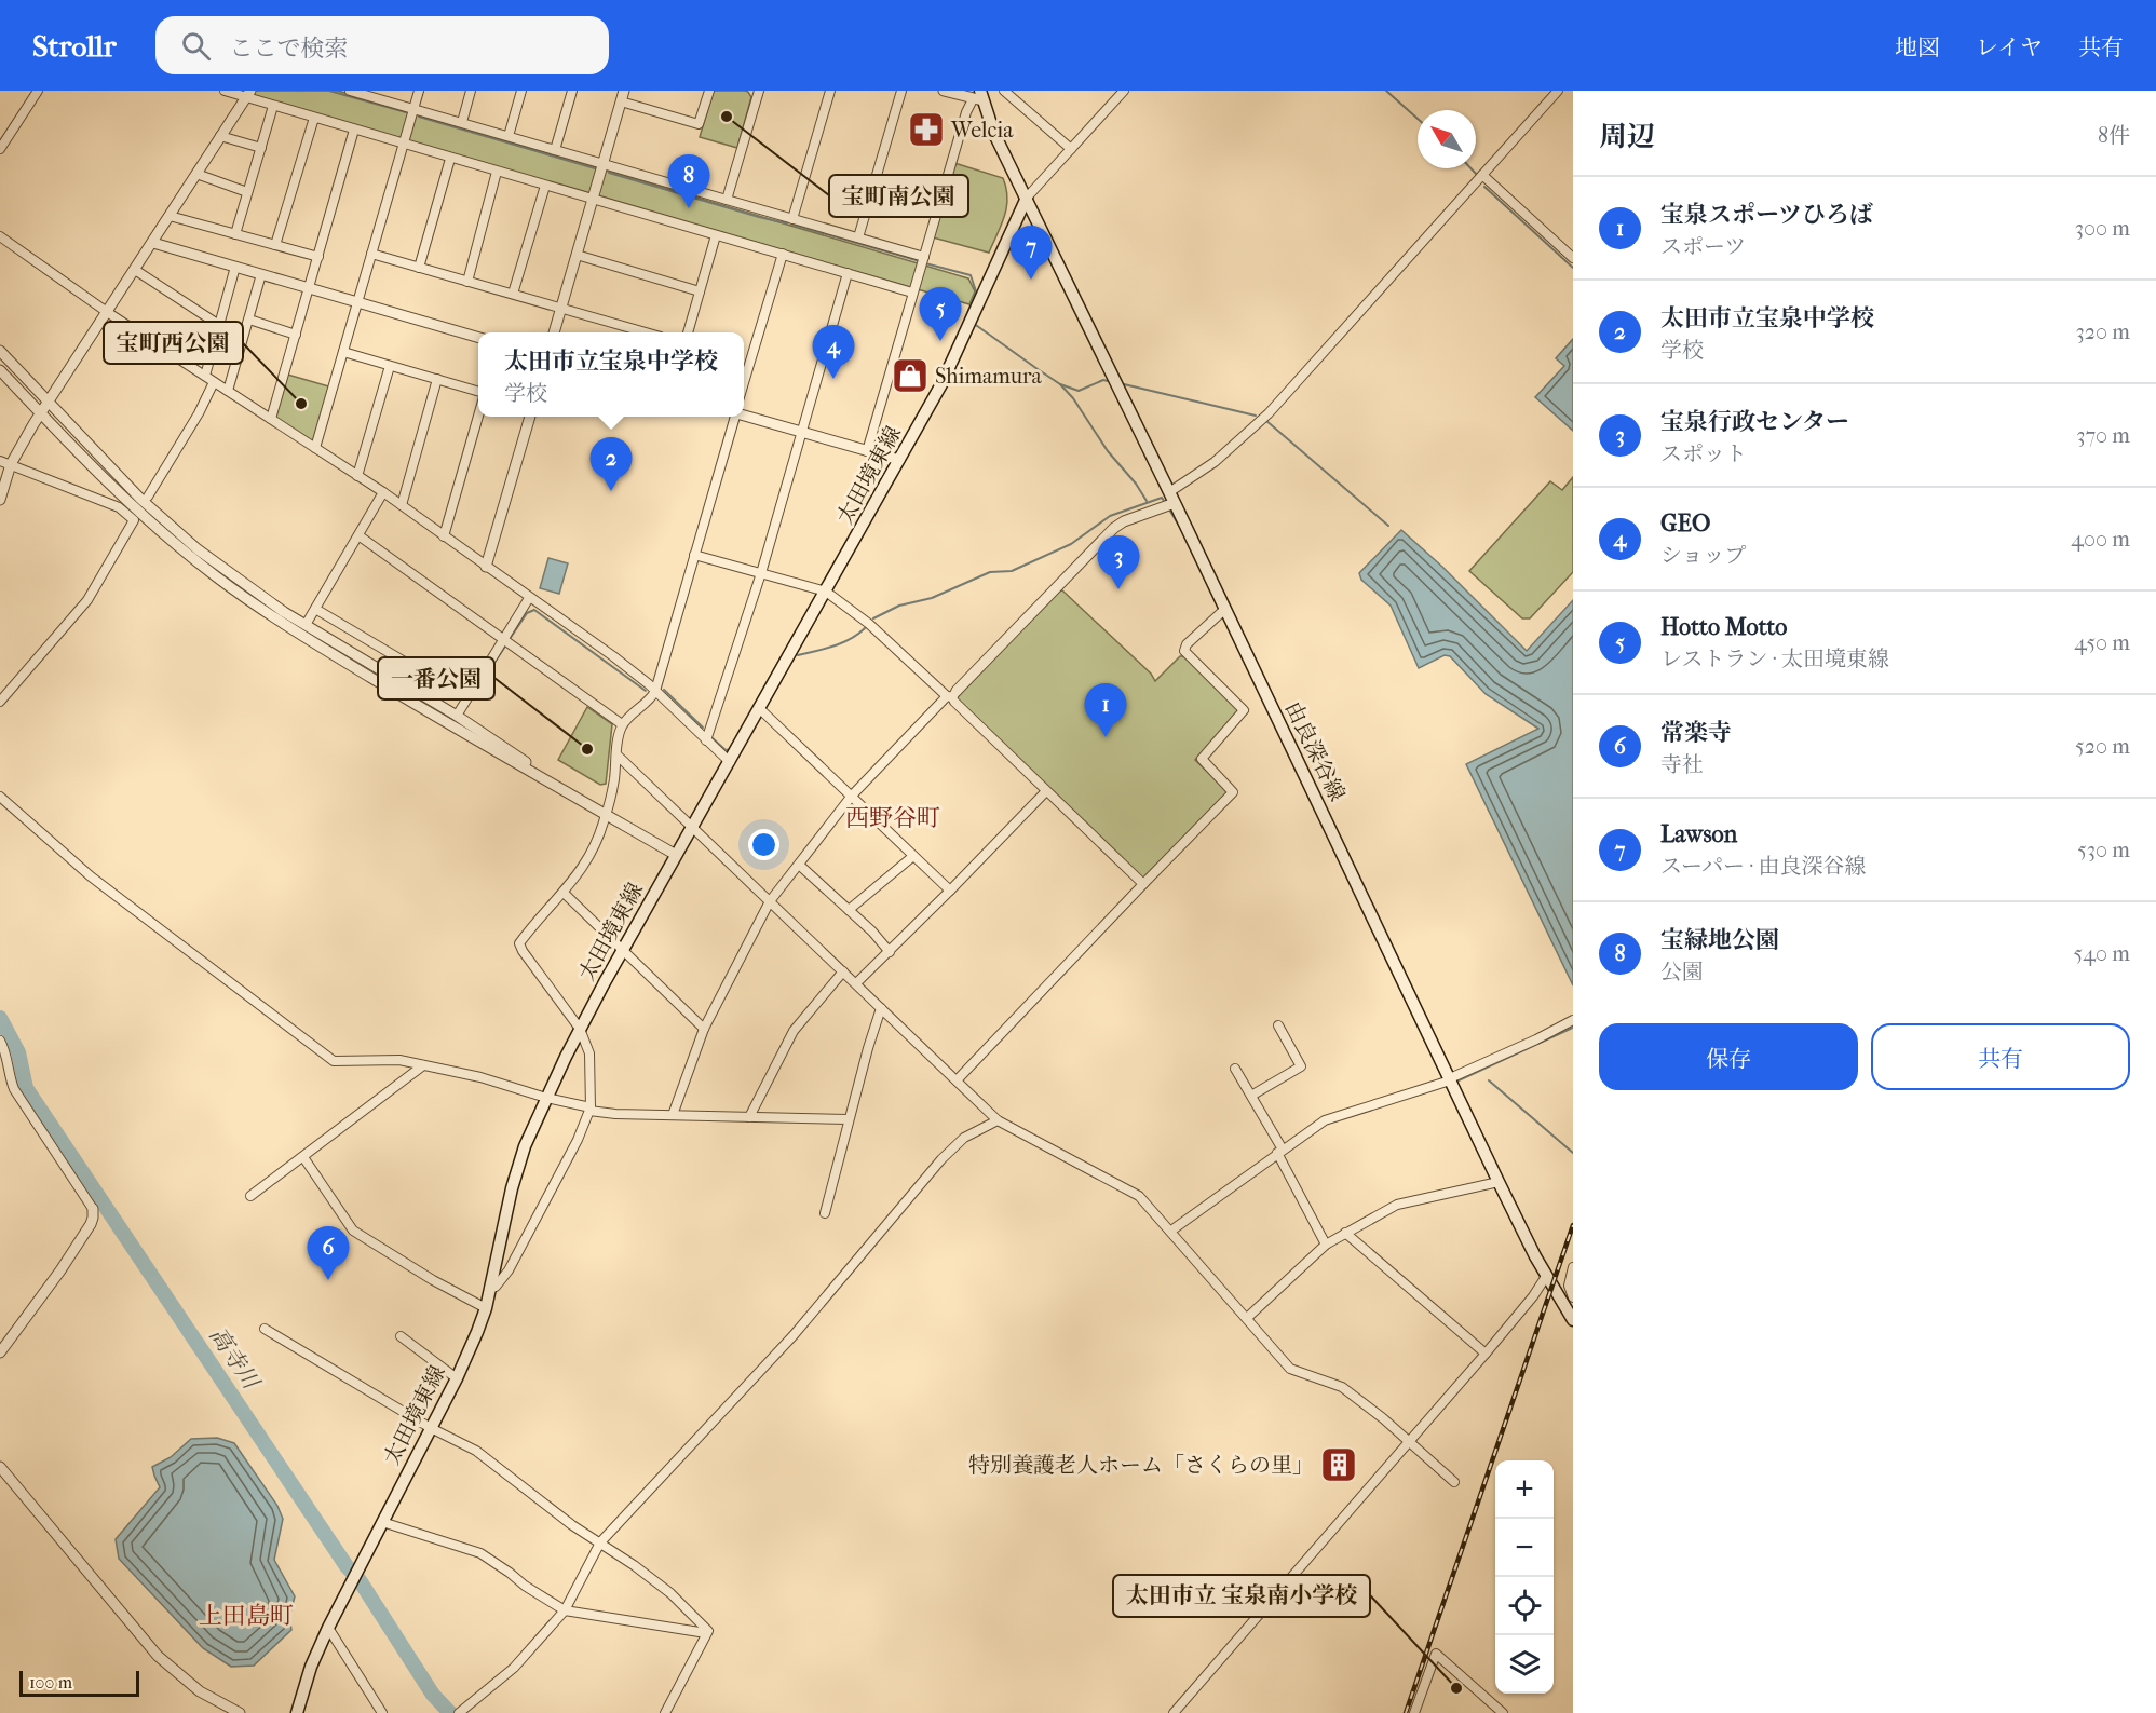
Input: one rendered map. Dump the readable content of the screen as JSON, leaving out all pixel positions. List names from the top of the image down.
{
  "streets": {
    "main road": ["太田境東線", "由良深谷線"]
  },
  "crossings": [
    ["太田境東線", "由良深谷線"]
  ],
  "districts": ["西野谷町", "上田島町"],
  "water": ["高寺川"],
  "places": {
    "other": [
      "宝町南公園",
      "宝町西公園",
      "一番公園",
      "太田市立 宝泉南小学校"
    ],
    "pharmacy": ["Welcia"],
    "shop": ["Shimamura"],
    "building": ["特別養護老人ホーム「さくらの里」"]
  },
  "scale_bar": "100 m",
  "north": "top left",
  "page": {
    "header": "Strollr",
    "search": "ここで検索",
    "nav": ["地図", "レイヤ", "共有"],
    "heading": ["周辺", "8件"],
    "pins": [
      "8",
      "7",
      "5",
      "4",
      "2",
      "3",
      "1",
      "6"
    ],
    "list": [
      {
        "mark": "1",
        "name": "宝泉スポーツひろば",
        "note": "スポーツ",
        "value": "300 m"
      },
      {
        "mark": "2",
        "name": "太田市立宝泉中学校",
        "note": "学校",
        "value": "320 m"
      },
      {
        "mark": "3",
        "name": "宝泉行政センター",
        "note": "スポット",
        "value": "370 m"
      },
      {
        "mark": "4",
        "name": "GEO",
        "note": "ショップ",
        "value": "400 m"
      },
      {
        "mark": "5",
        "name": "Hotto Motto",
        "note": "レストラン · 太田境東線",
        "value": "450 m"
      },
      {
        "mark": "6",
        "name": "常楽寺",
        "note": "寺社",
        "value": "520 m"
      },
      {
        "mark": "7",
        "name": "Lawson",
        "note": "スーパー · 由良深谷線",
        "value": "530 m"
      },
      {
        "mark": "8",
        "name": "宝緑地公園",
        "note": "公園",
        "value": "540 m"
      }
    ],
    "popup": ["太田市立宝泉中学校", "学校"],
    "buttons": ["保存", "共有"],
    "map_buttons": ["+", "−"],
    "scale": "100 m"
  }
}
